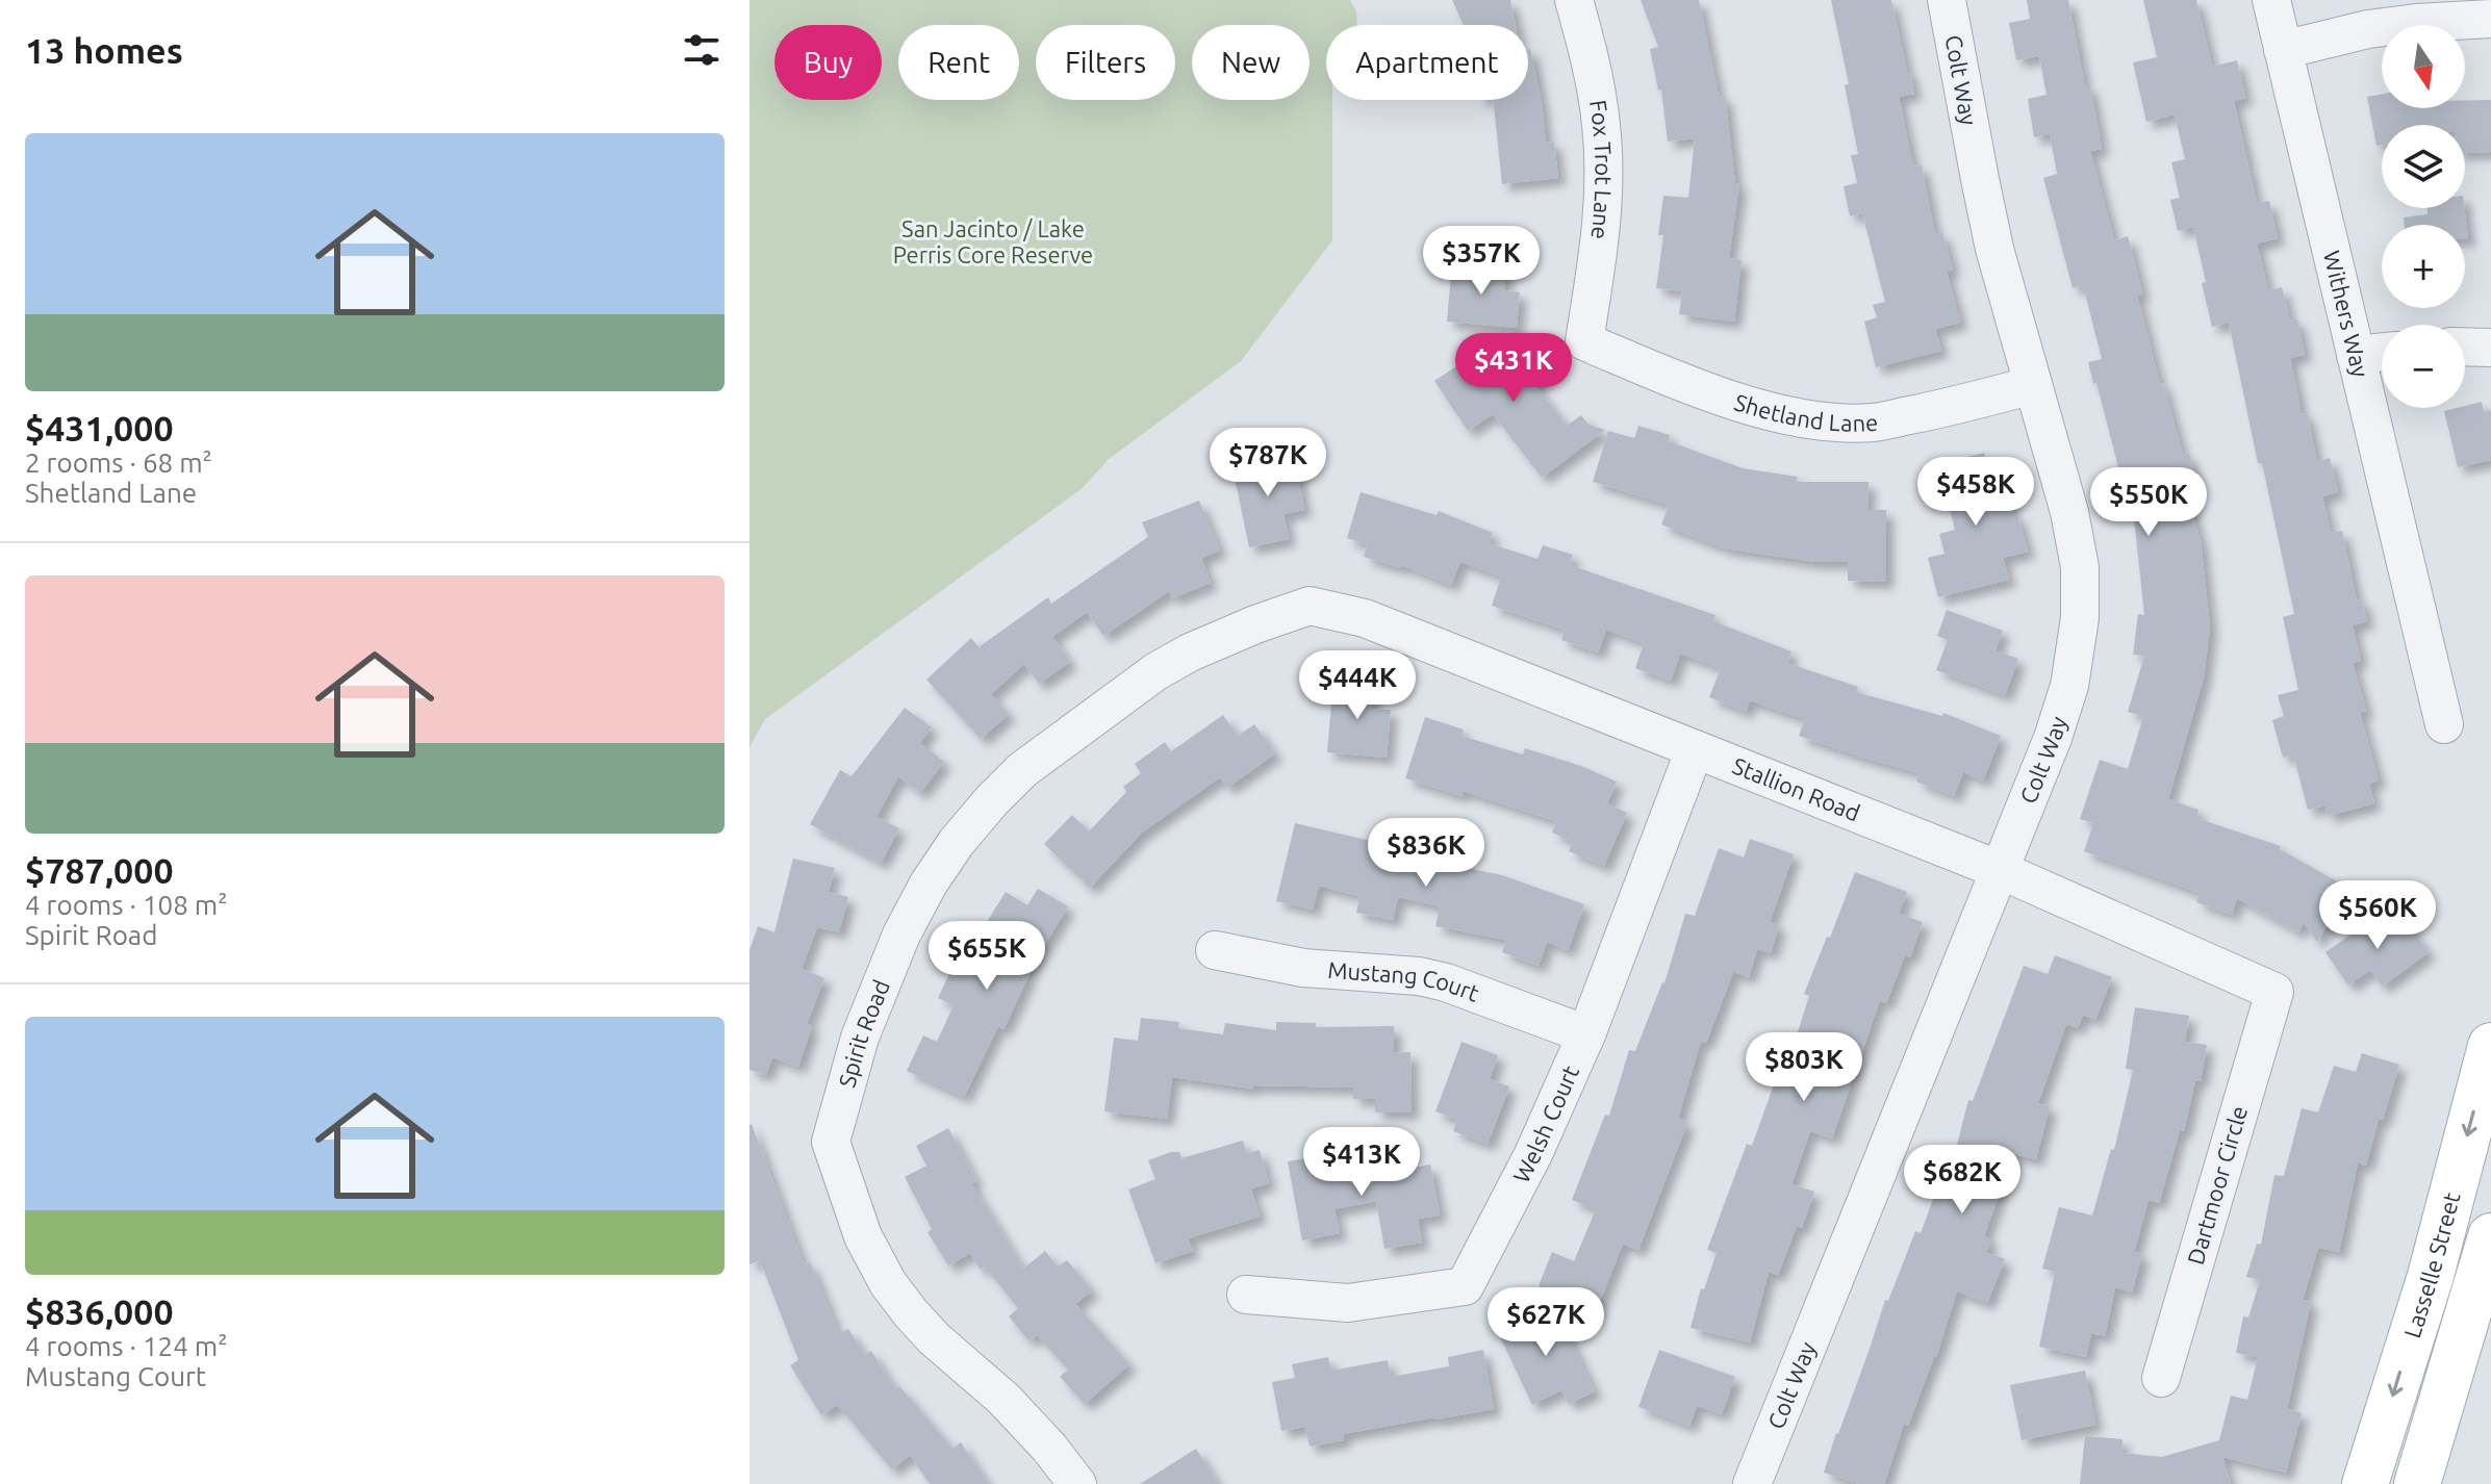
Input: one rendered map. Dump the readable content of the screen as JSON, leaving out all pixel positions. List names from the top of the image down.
{
  "streets": {
    "main road": ["Lasselle Street"],
    "street": [
      "Colt Way",
      "Fox Trot Lane",
      "Withers Way",
      "Shetland Lane",
      "Stallion Road",
      "Mustang Court",
      "Spirit Road",
      "Welsh Court",
      "Dartmoor Circle"
    ]
  },
  "crossings": [
    ["Colt Way", "Shetland Lane"],
    ["Colt Way", "Stallion Road"],
    ["Fox Trot Lane", "Shetland Lane"],
    ["Stallion Road", "Spirit Road"],
    ["Stallion Road", "Welsh Court"],
    ["Stallion Road", "Dartmoor Circle"],
    ["Mustang Court", "Welsh Court"]
  ],
  "parks": ["San Jacinto / Lake Perris Core Reserve"],
  "north": "bottom",
  "page": {
    "heading": "13 homes",
    "map_buttons": ["+", "−"],
    "chip": [
      "Buy",
      "Rent",
      "Filters",
      "New",
      "Apartment"
    ],
    "list": [
      {
        "name": "$431,000",
        "note": "2 rooms · 68 m² · Shetland Lane"
      },
      {
        "name": "$787,000",
        "note": "4 rooms · 108 m² · Spirit Road"
      },
      {
        "name": "$836,000",
        "note": "4 rooms · 124 m² · Mustang Court"
      }
    ],
    "price": [
      "$357K",
      "$431K",
      "$787K",
      "$458K",
      "$550K",
      "$444K",
      "$836K",
      "$560K",
      "$655K",
      "$803K",
      "$413K",
      "$682K",
      "$627K"
    ]
  }
}
